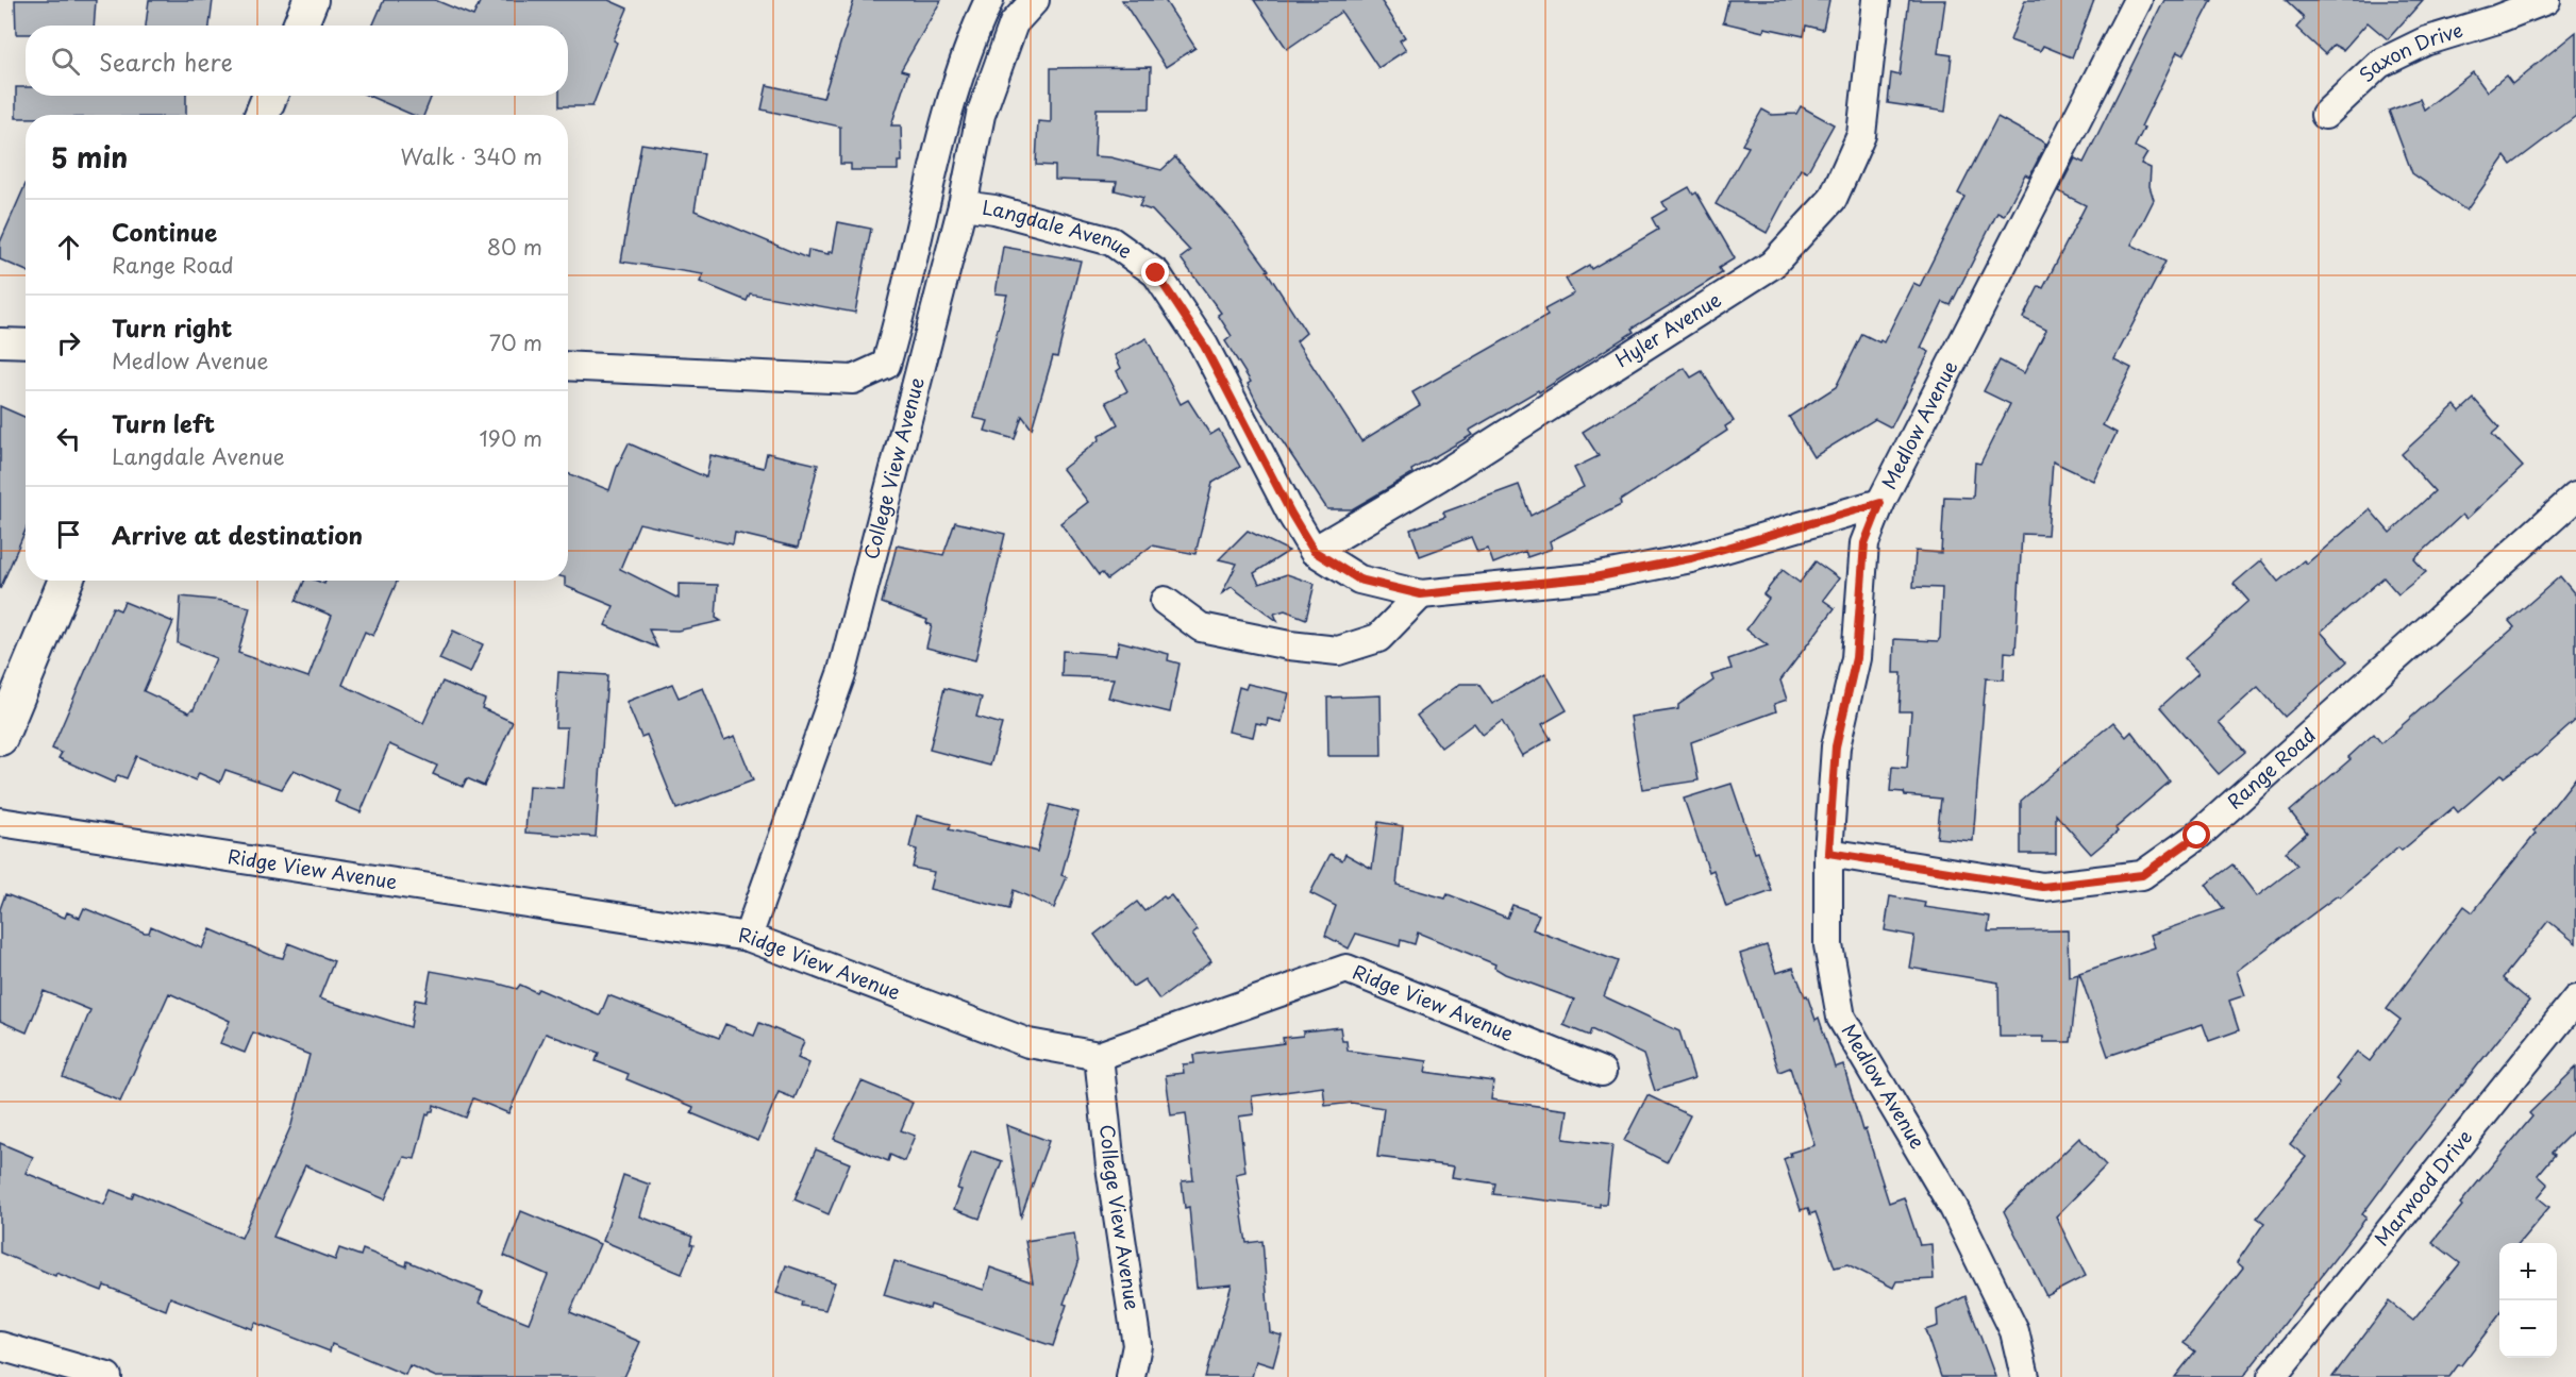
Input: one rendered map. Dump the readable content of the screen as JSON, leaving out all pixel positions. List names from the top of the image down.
{
  "streets": {
    "street": [
      "Saxon Drive",
      "Langdale Avenue",
      "Hyler Avenue",
      "Medlow Avenue",
      "College View Avenue",
      "Range Road",
      "Ridge View Avenue",
      "Marwood Drive"
    ]
  },
  "crossings": [
    ["Langdale Avenue", "Hyler Avenue"],
    ["Langdale Avenue", "Medlow Avenue"],
    ["Langdale Avenue", "College View Avenue"],
    ["Medlow Avenue", "Range Road"],
    ["College View Avenue", "Ridge View Avenue"]
  ],
  "page": {
    "search": "Search here",
    "heading": ["5 min", "Walk · 340 m"],
    "list": [
      ["Continue", "Range Road", "80 m"],
      ["Turn right", "Medlow Avenue", "70 m"],
      ["Turn left", "Langdale Avenue", "190 m"],
      "Arrive at destination"
    ],
    "map_buttons": ["+", "−"]
  }
}
